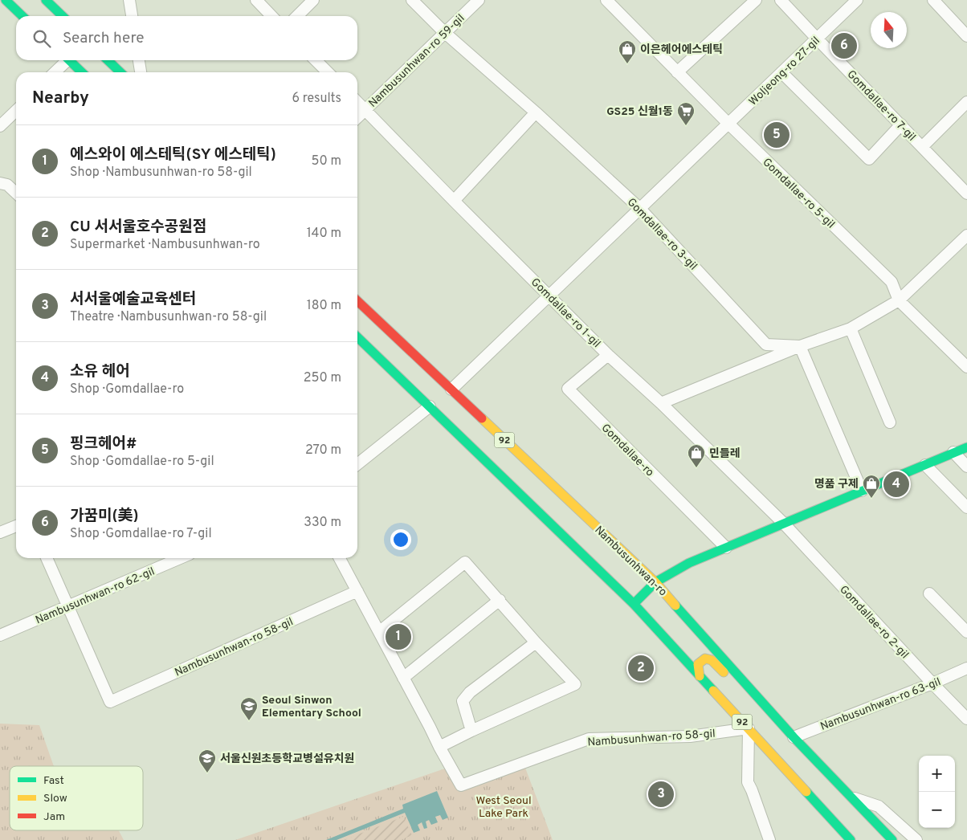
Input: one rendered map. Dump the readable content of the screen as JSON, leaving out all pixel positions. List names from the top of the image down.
{
  "streets": {
    "main road": ["92", "Nambusunhwan-ro"],
    "street": [
      "Nambusunhwan-ro 59-gil",
      "Woljeong-ro 27-gil",
      "Gomdallae-ro 7-gil",
      "Gomdallae-ro 5-gil",
      "Gomdallae-ro 3-gil",
      "Gomdallae-ro 1-gil",
      "Gomdallae-ro",
      "Nambusunhwan-ro 62-gil",
      "Gomdallae-ro 2-gil",
      "Nambusunhwan-ro 58-gil",
      "Nambusunhwan-ro 63-gil"
    ]
  },
  "crossings": [
    ["Nambusunhwan-ro 59-gil", "Gomdallae-ro 3-gil"],
    ["Nambusunhwan-ro 59-gil", "Gomdallae-ro 1-gil"],
    ["Woljeong-ro 27-gil", "Gomdallae-ro 7-gil"],
    ["Woljeong-ro 27-gil", "Gomdallae-ro 5-gil"],
    ["Woljeong-ro 27-gil", "Gomdallae-ro 3-gil"],
    ["Woljeong-ro 27-gil", "Gomdallae-ro 1-gil"],
    ["Woljeong-ro 27-gil", "Nambusunhwan-ro"],
    ["Gomdallae-ro 1-gil", "Gomdallae-ro"],
    ["Gomdallae-ro 1-gil", "Gomdallae-ro 2-gil"],
    ["92", "Nambusunhwan-ro 58-gil"],
    ["Nambusunhwan-ro", "Nambusunhwan-ro 63-gil"],
    ["Nambusunhwan-ro 62-gil", "Nambusunhwan-ro 58-gil"],
    ["Gomdallae-ro 2-gil", "Nambusunhwan-ro 63-gil"]
  ],
  "parks": ["West Seoul Lake Park"],
  "places": {
    "shop": ["이은헤어에스테틱", "민들레", "명품 구제"],
    "supermarket": ["GS25 신월1동"],
    "school or university": ["Seoul Sinwon Elementary School", "서울신원초등학교병설유치원"]
  },
  "legend": ["Fast", "Slow", "Jam"],
  "north": "top",
  "page": {
    "search": "Search here",
    "pins": [
      "6",
      "5",
      "4",
      "1",
      "2",
      "3"
    ],
    "heading": ["Nearby", "6 results"],
    "list": [
      {
        "mark": "1",
        "name": "에스와이 에스테틱(SY 에스테틱)",
        "note": "Shop · Nambusunhwan-ro 58-gil",
        "value": "50 m"
      },
      {
        "mark": "2",
        "name": "CU 서서울호수공원점",
        "note": "Supermarket · Nambusunhwan-ro",
        "value": "140 m"
      },
      {
        "mark": "3",
        "name": "서서울예술교육센터",
        "note": "Theatre · Nambusunhwan-ro 58-gil",
        "value": "180 m"
      },
      {
        "mark": "4",
        "name": "소유 헤어",
        "note": "Shop · Gomdallae-ro",
        "value": "250 m"
      },
      {
        "mark": "5",
        "name": "핑크헤어#",
        "note": "Shop · Gomdallae-ro 5-gil",
        "value": "270 m"
      },
      {
        "mark": "6",
        "name": "가꿈미(美)",
        "note": "Shop · Gomdallae-ro 7-gil",
        "value": "330 m"
      }
    ],
    "map_buttons": ["+", "−"]
  }
}
